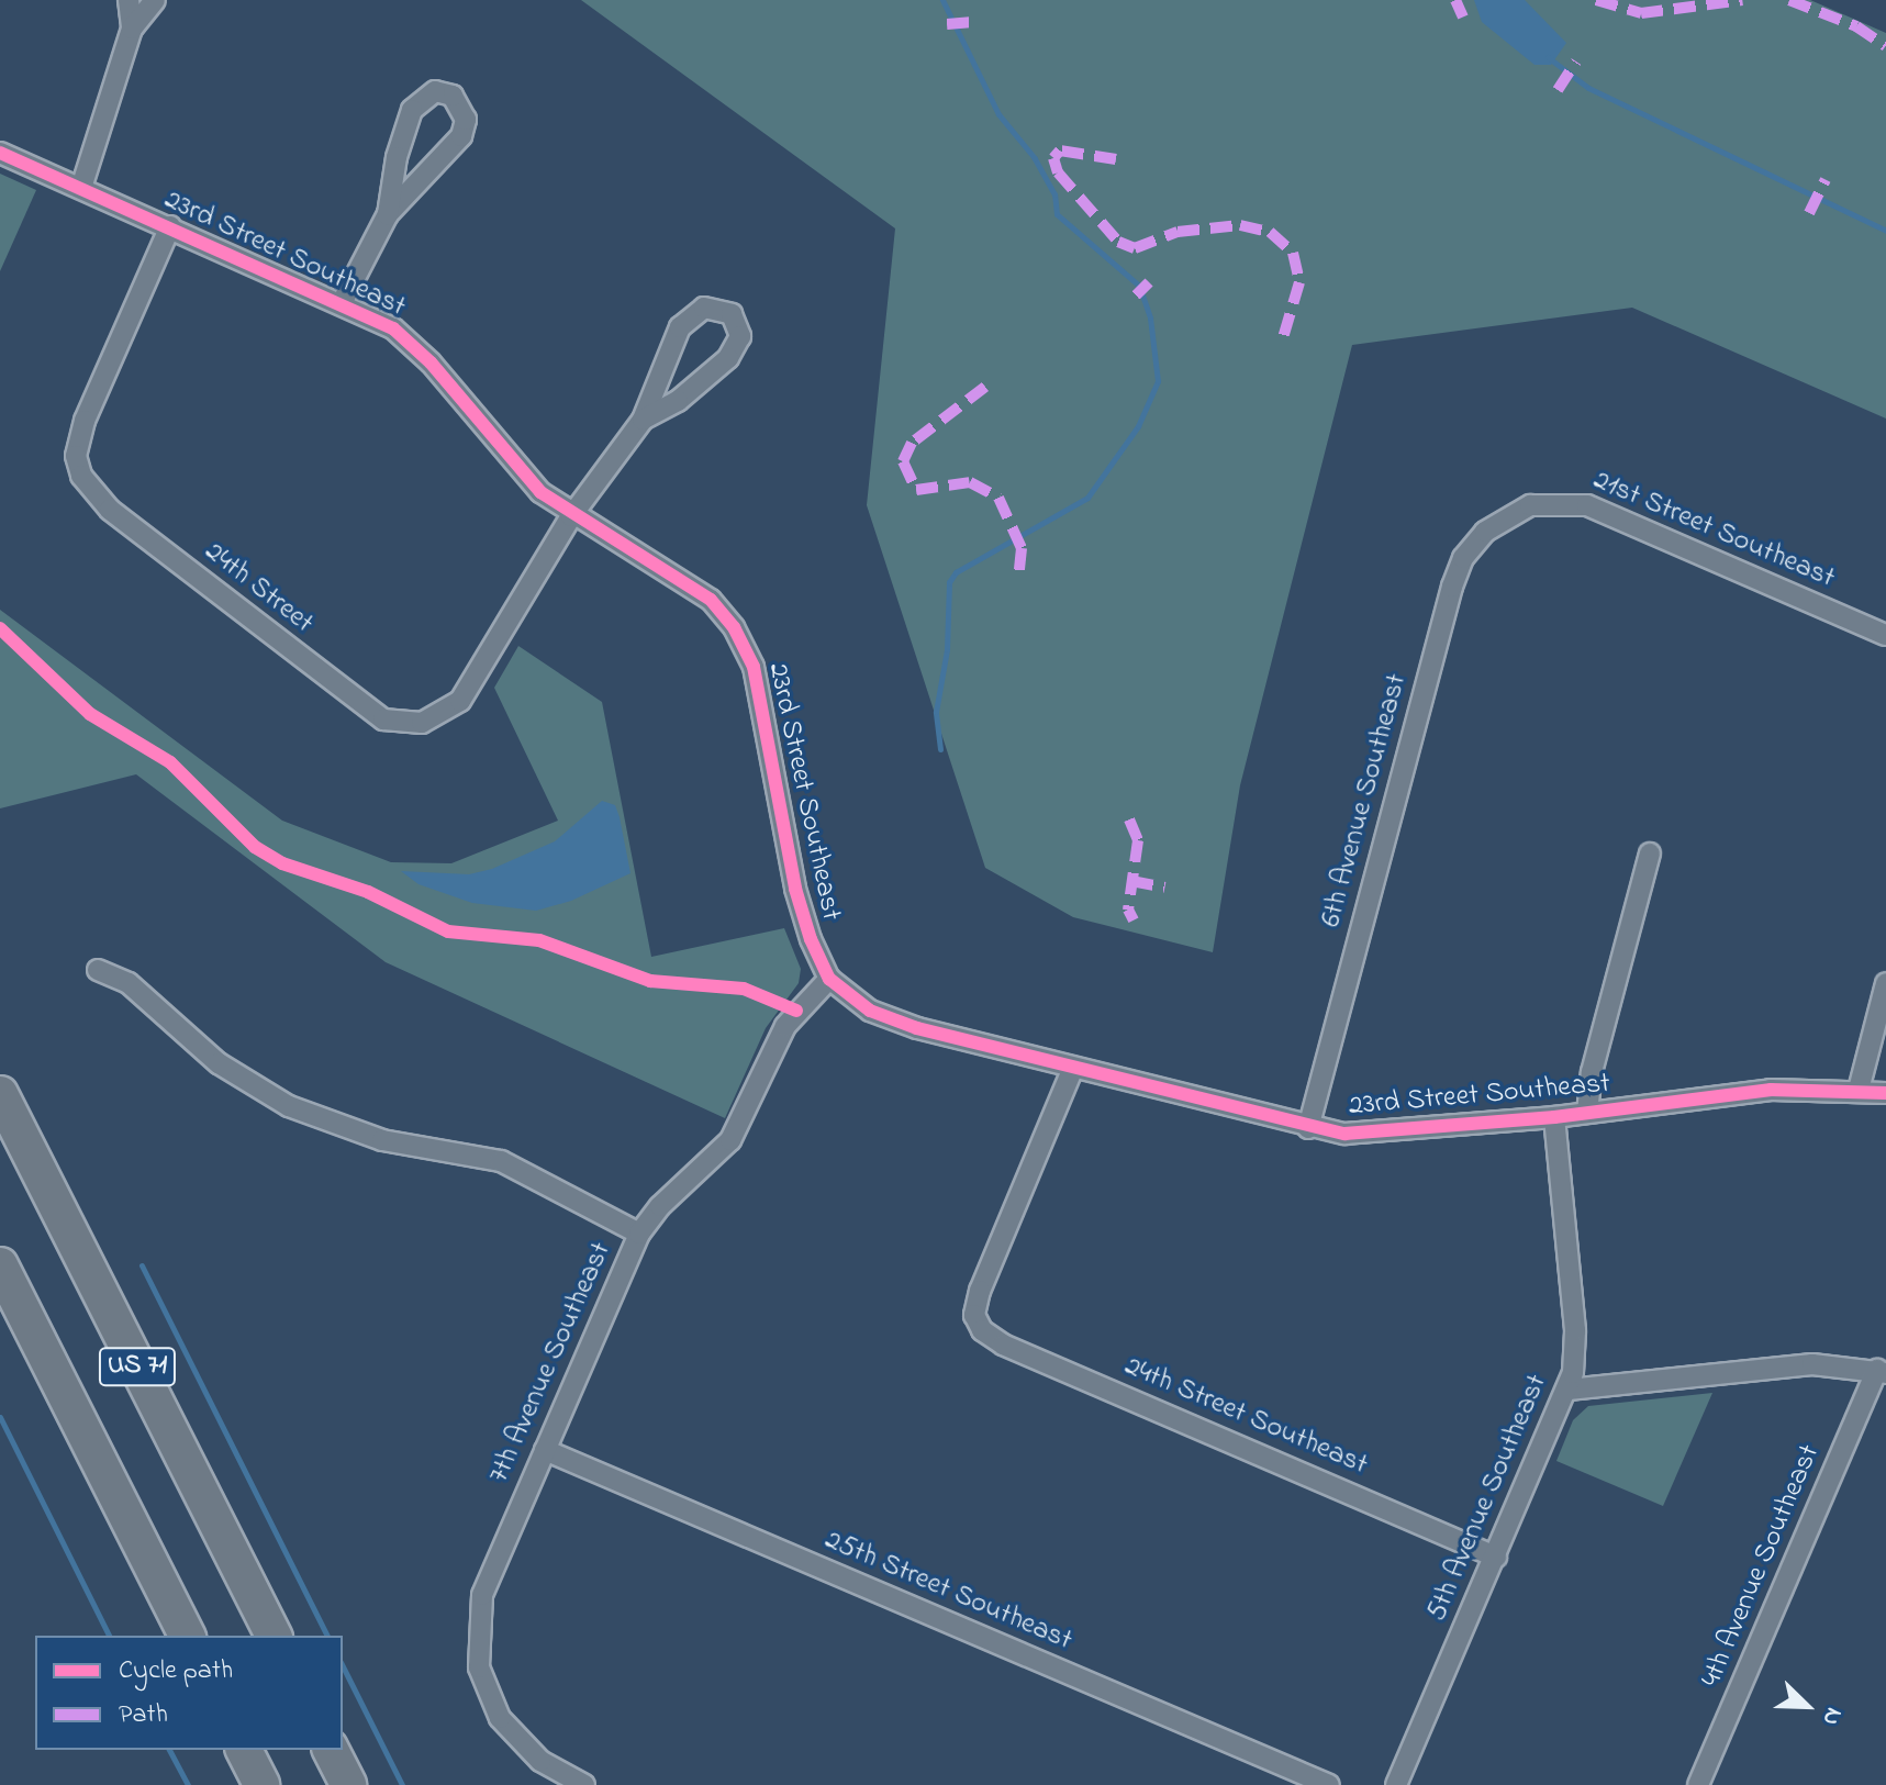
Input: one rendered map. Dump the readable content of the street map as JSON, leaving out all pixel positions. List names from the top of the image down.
{
  "streets": {
    "highway": ["US 71"],
    "street": [
      "23rd Street Southeast",
      "21st Street Southeast",
      "24th Street",
      "6th Avenue Southeast",
      "7th Avenue Southeast",
      "24th Street Southeast",
      "5th Avenue Southeast",
      "4th Avenue Southeast",
      "25th Street Southeast"
    ]
  },
  "crossings": [
    ["23rd Street Southeast", "24th Street"],
    ["23rd Street Southeast", "6th Avenue Southeast"],
    ["23rd Street Southeast", "7th Avenue Southeast"],
    ["23rd Street Southeast", "24th Street Southeast"],
    ["23rd Street Southeast", "5th Avenue Southeast"],
    ["21st Street Southeast", "6th Avenue Southeast"],
    ["7th Avenue Southeast", "25th Street Southeast"],
    ["24th Street Southeast", "5th Avenue Southeast"]
  ],
  "legend": ["Cycle path", "Path"],
  "north": "bottom right"
}
